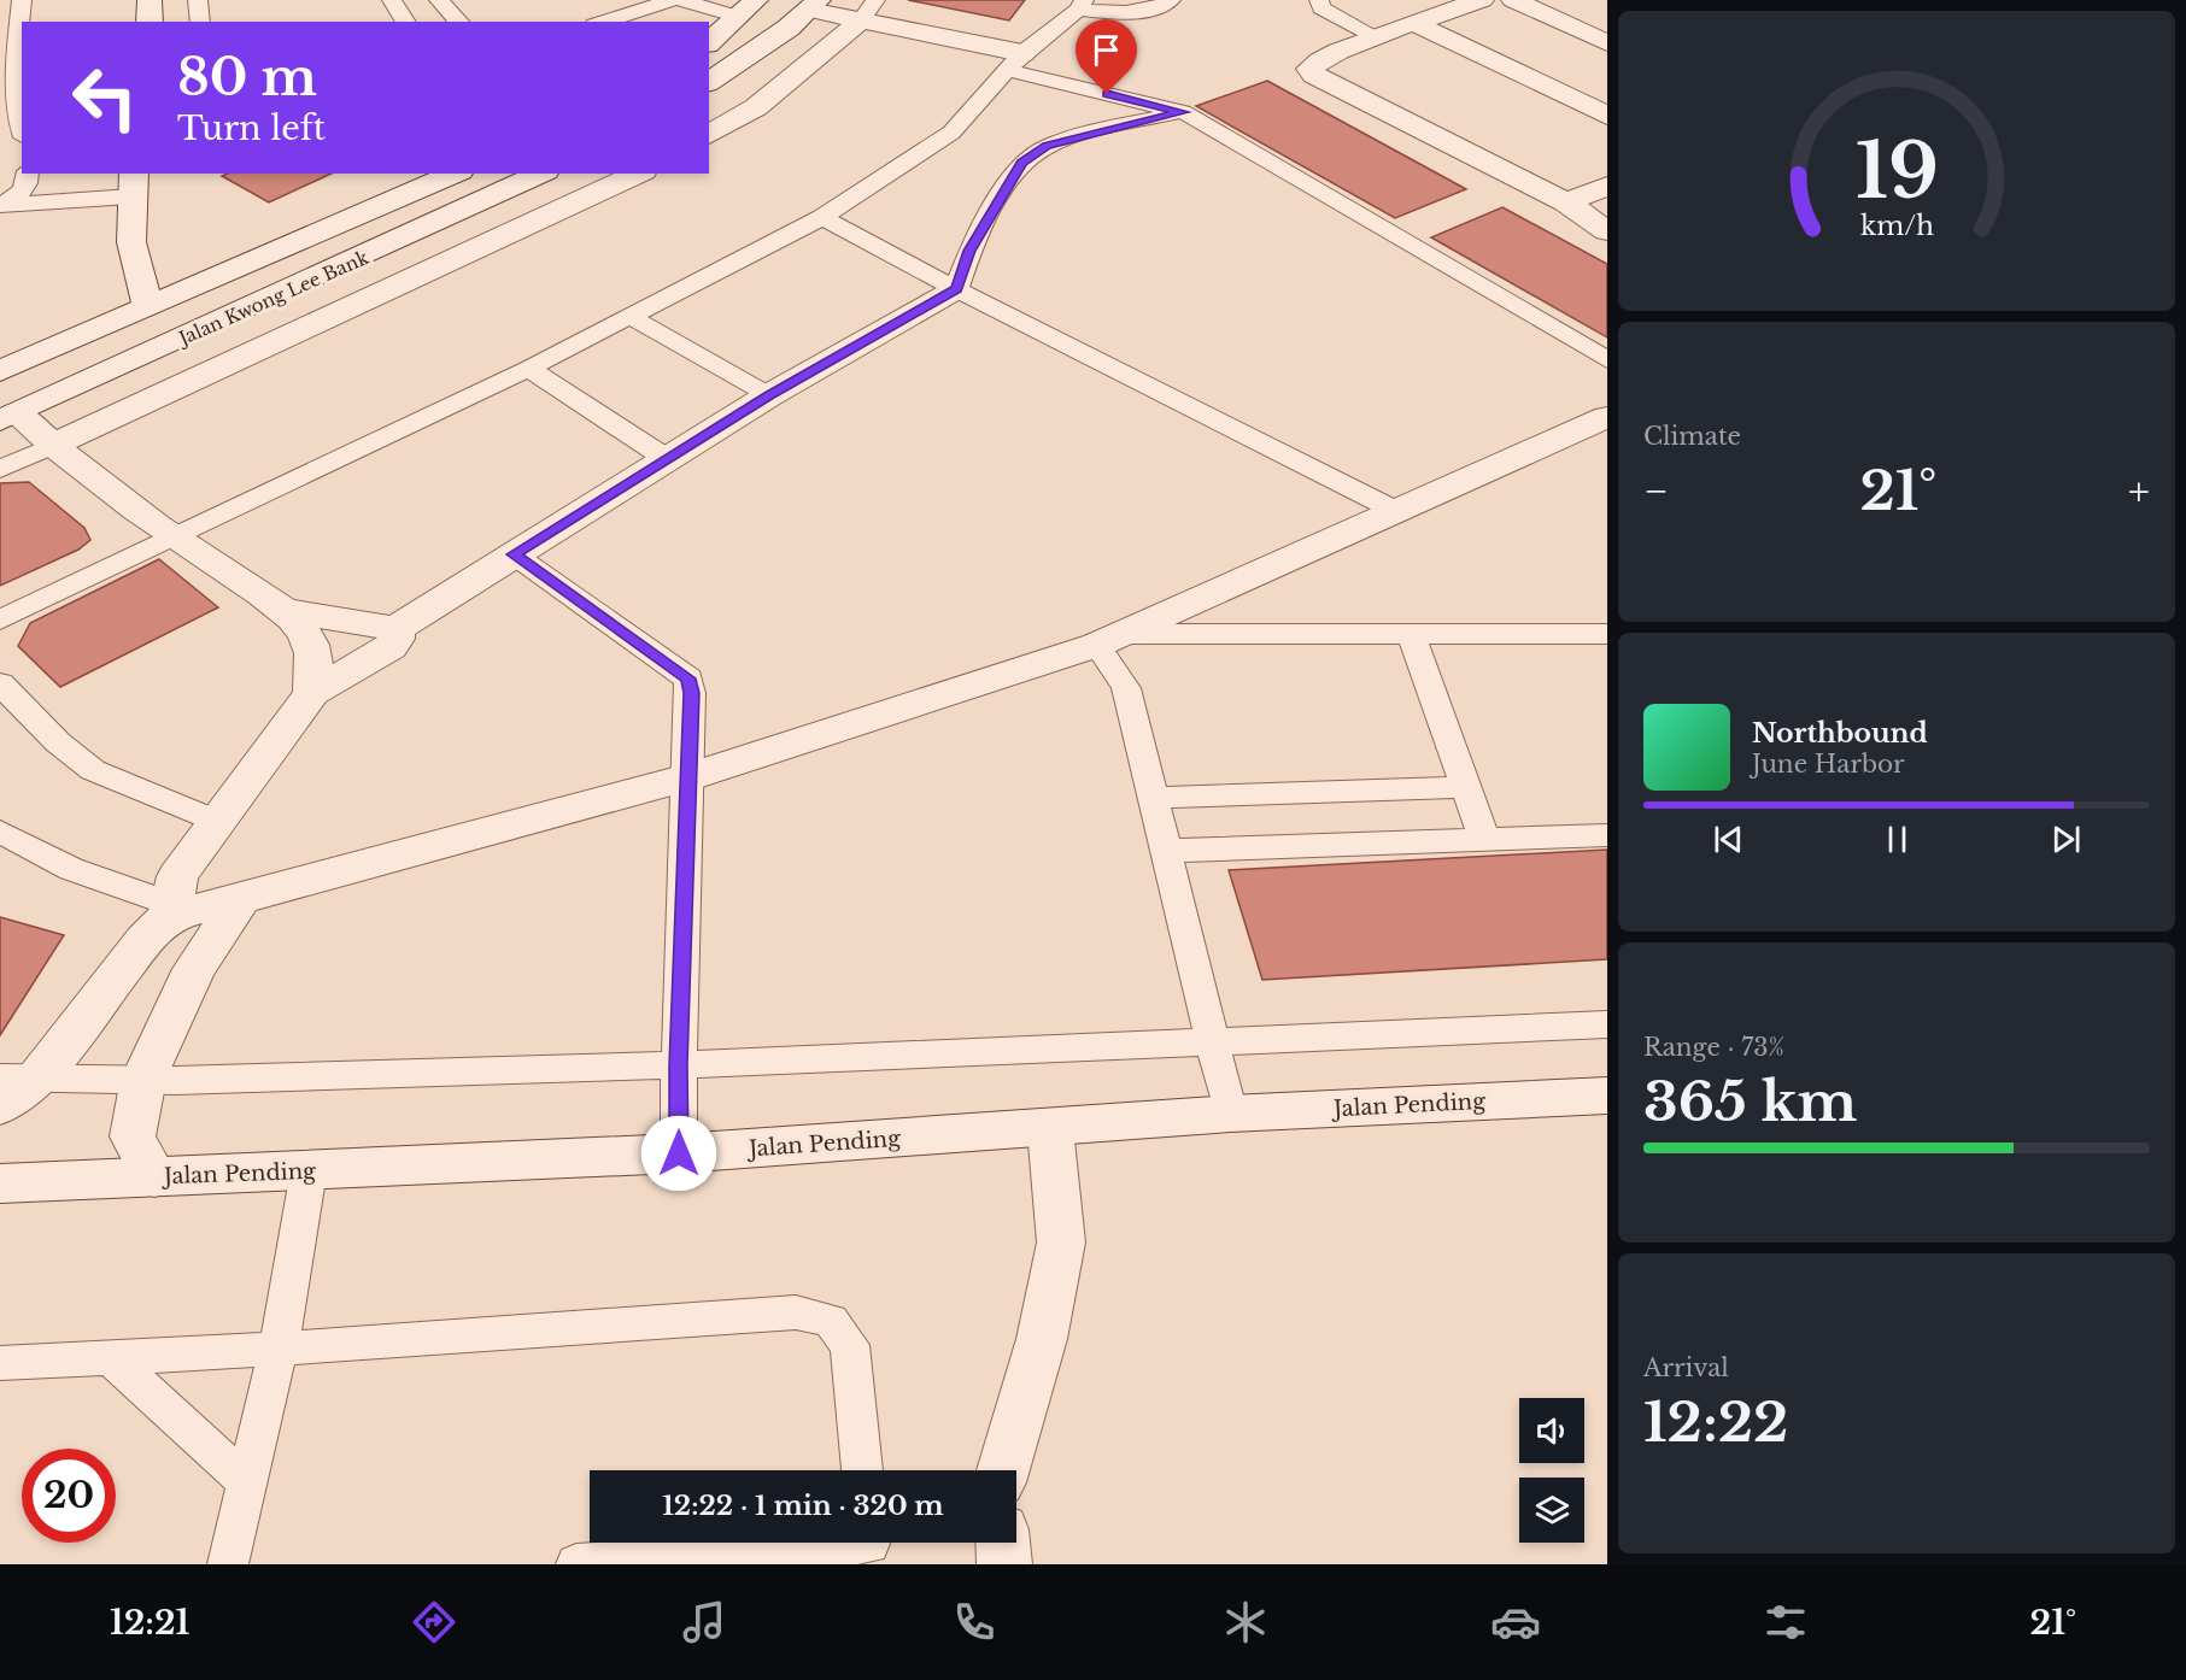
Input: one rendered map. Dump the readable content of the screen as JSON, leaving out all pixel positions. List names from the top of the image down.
{
  "streets": {
    "street": ["Jalan Kwong Lee Bank", "Jalan Pending"]
  },
  "page": {
    "turn": ["80 m", "Turn left"],
    "tile": [
      "Climate",
      ["Range · 73%", "365 km"],
      ["Arrival", "12:22"]
    ],
    "heat": ["−", "21°", "+"],
    "song": ["Northbound", "June Harbor"],
    "limit": "20",
    "trip": "12:22 · 1 min · 320 m",
    "tabs": ["12:21", "21°"],
    "gauge": ["19", "km/h"]
  }
}
